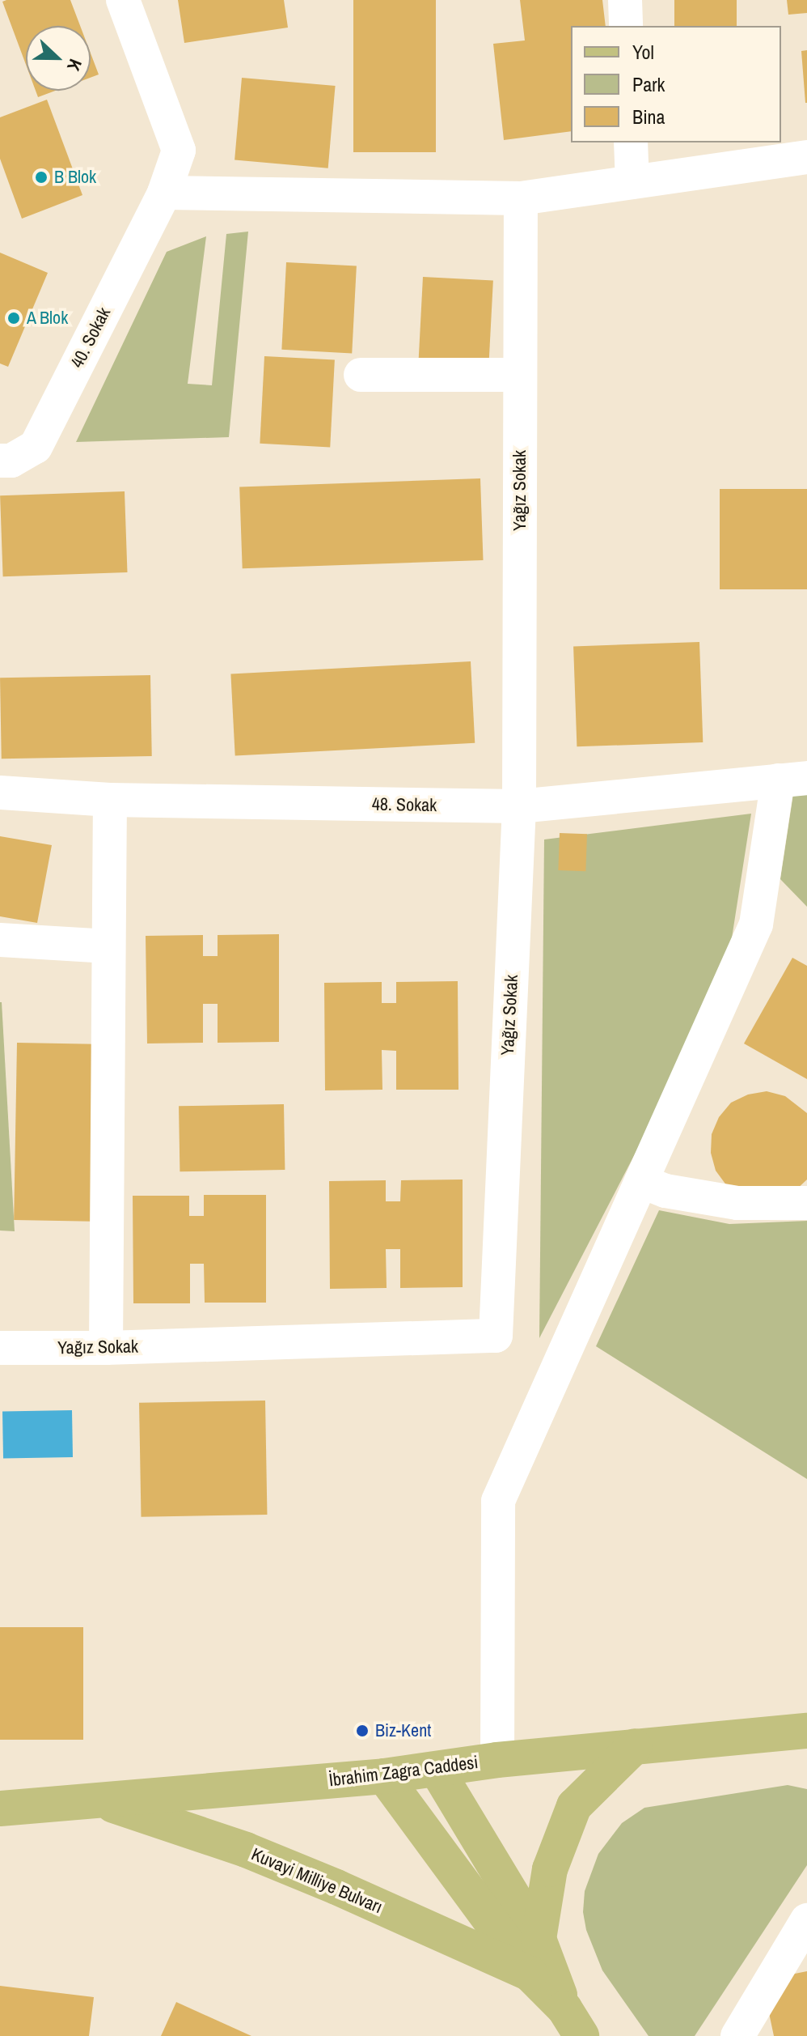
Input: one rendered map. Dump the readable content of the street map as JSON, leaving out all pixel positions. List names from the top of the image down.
{
  "streets": {
    "main road": ["İbrahim Zagra Caddesi", "Kuvayi Milliye Bulvarı"],
    "street": ["40. Sokak", "Yağız Sokak", "48. Sokak"]
  },
  "crossings": [
    ["Yağız Sokak", "48. Sokak"],
    ["İbrahim Zagra Caddesi", "Kuvayi Milliye Bulvarı"]
  ],
  "places": ["B Blok", "A Blok", "Biz-Kent"],
  "legend": ["Yol", "Park", "Bina"],
  "north": "right"
}
